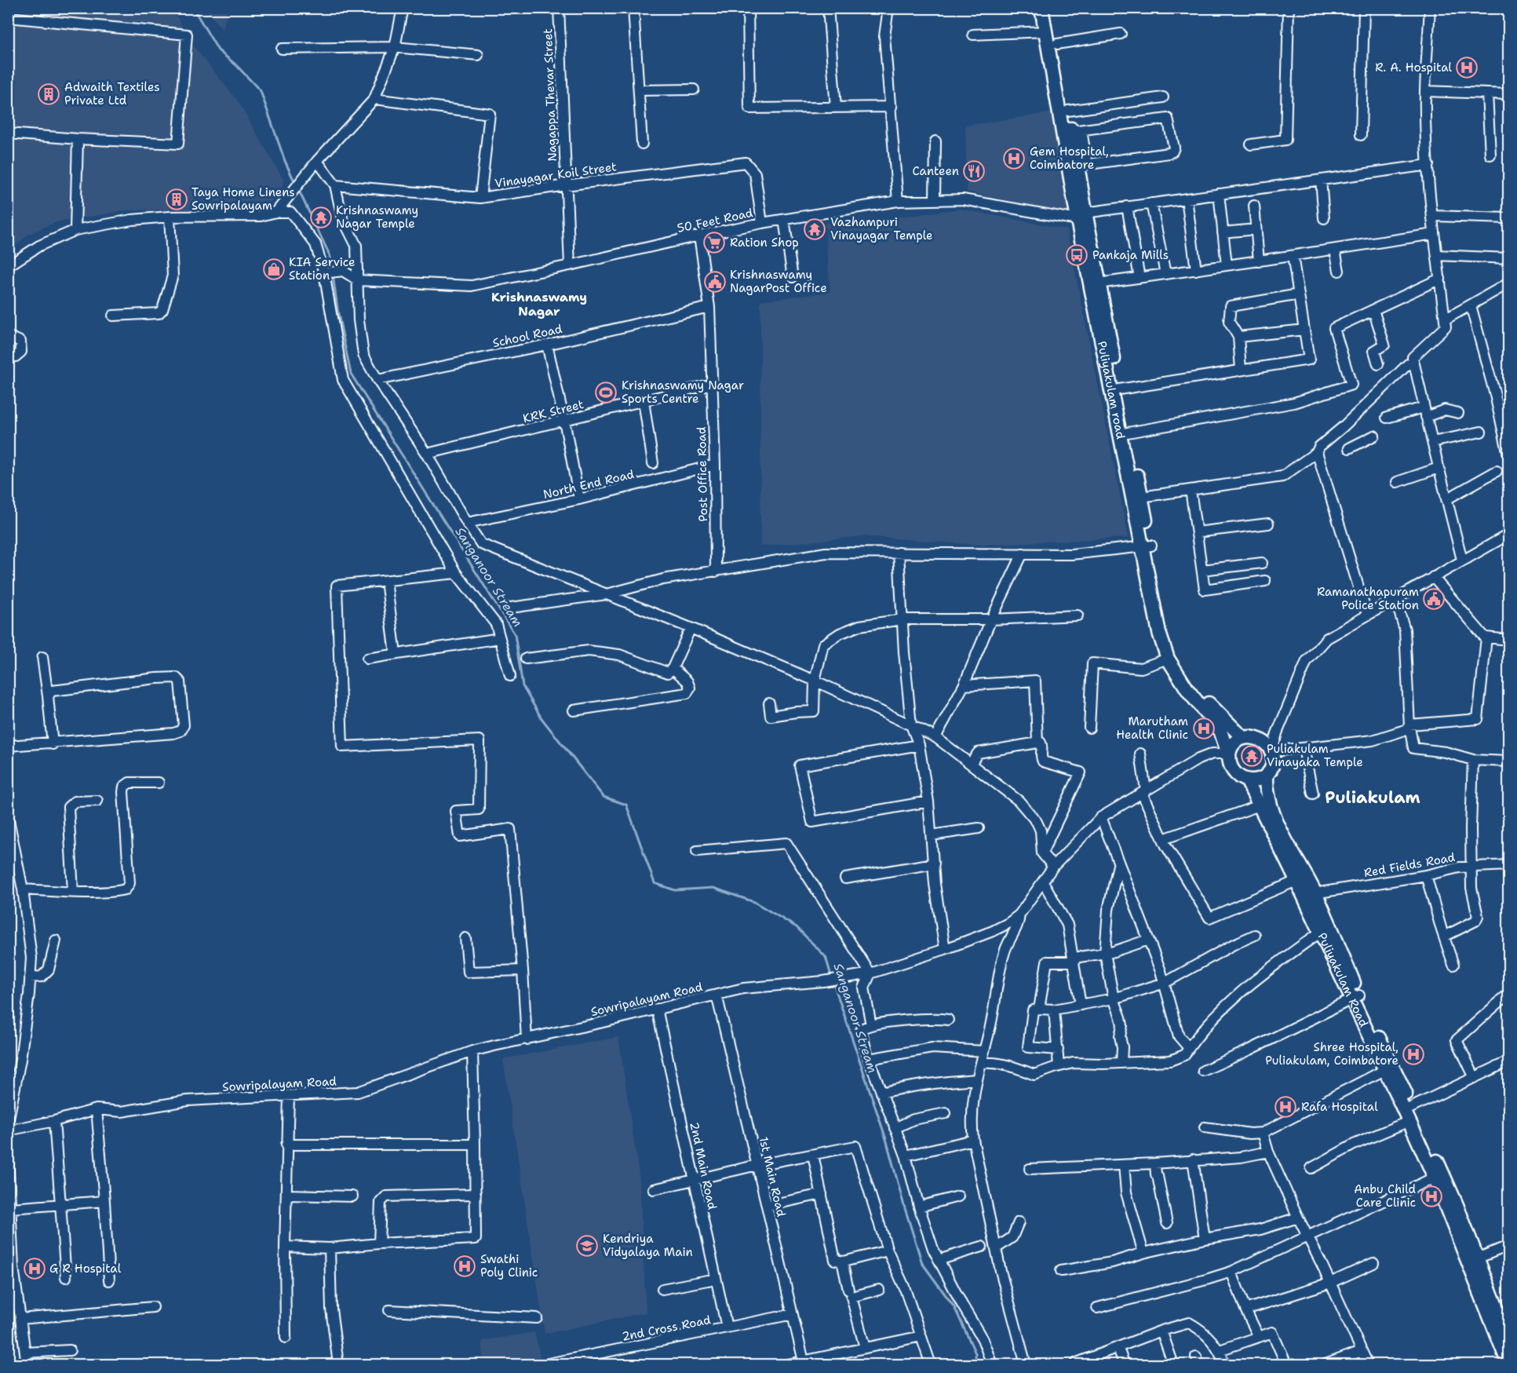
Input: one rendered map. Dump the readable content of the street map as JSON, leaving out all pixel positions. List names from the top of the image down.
{
  "streets": {
    "main road": ["Puliyakulam road", "Puliyakulam Road"],
    "street": [
      "Nagappa Thevar Street",
      "Vinayagar Koil Street",
      "50 Feet Road",
      "School Road",
      "KRK Street",
      "Post Office Road",
      "North End Road",
      "Red Fields Road",
      "Sowripalayam Road",
      "2nd Main Road",
      "1st Main Road",
      "2nd Cross Road"
    ]
  },
  "crossings": [
    ["Nagappa Thevar Street", "Vinayagar Koil Street"],
    ["Nagappa Thevar Street", "50 Feet Road"],
    ["Vinayagar Koil Street", "50 Feet Road"],
    ["50 Feet Road", "Puliyakulam road"],
    ["50 Feet Road", "Post Office Road"],
    ["School Road", "Post Office Road"],
    ["Puliyakulam road", "Puliyakulam Road"],
    ["Puliyakulam road", "Sowripalayam Road"],
    ["KRK Street", "Post Office Road"],
    ["Post Office Road", "North End Road"],
    ["Red Fields Road", "Puliyakulam Road"],
    ["Puliyakulam Road", "Sowripalayam Road"],
    ["Sowripalayam Road", "2nd Main Road"],
    ["Sowripalayam Road", "1st Main Road"],
    ["2nd Main Road", "2nd Cross Road"],
    ["1st Main Road", "2nd Cross Road"]
  ],
  "districts": ["Krishnaswamy Nagar", "Puliakulam"],
  "water": ["Sanganoor Stream"],
  "places": {
    "hospital": [
      "R. A. Hospital",
      "Gem Hospital, Coimbatore",
      "Marutham Health Clinic",
      "Shree Hospital, Puliakulam, Coimbatore",
      "Rafa Hospital",
      "Anbu Child Care Clinic",
      "Swathi Poly Clinic",
      "G R Hospital"
    ],
    "building": ["Adwaith Textiles Private Ltd", "Taya Home Linens Sowripalayam"],
    "restaurant": ["Canteen"],
    "temple": ["Krishnaswamy Nagar Temple", "Vazhampuri Vinayagar Temple", "Puliakulam Vinayaka Temple"],
    "supermarket": ["Ration Shop"],
    "bus stop": ["Pankaja Mills"],
    "shop": ["KIA Service Station"],
    "public building": ["Krishnaswamy NagarPost Office", "Ramanathapuram Police Station"],
    "sports": ["Krishnaswamy Nagar Sports Centre"],
    "school or university": ["Kendriya Vidyalaya Main"]
  }
}
